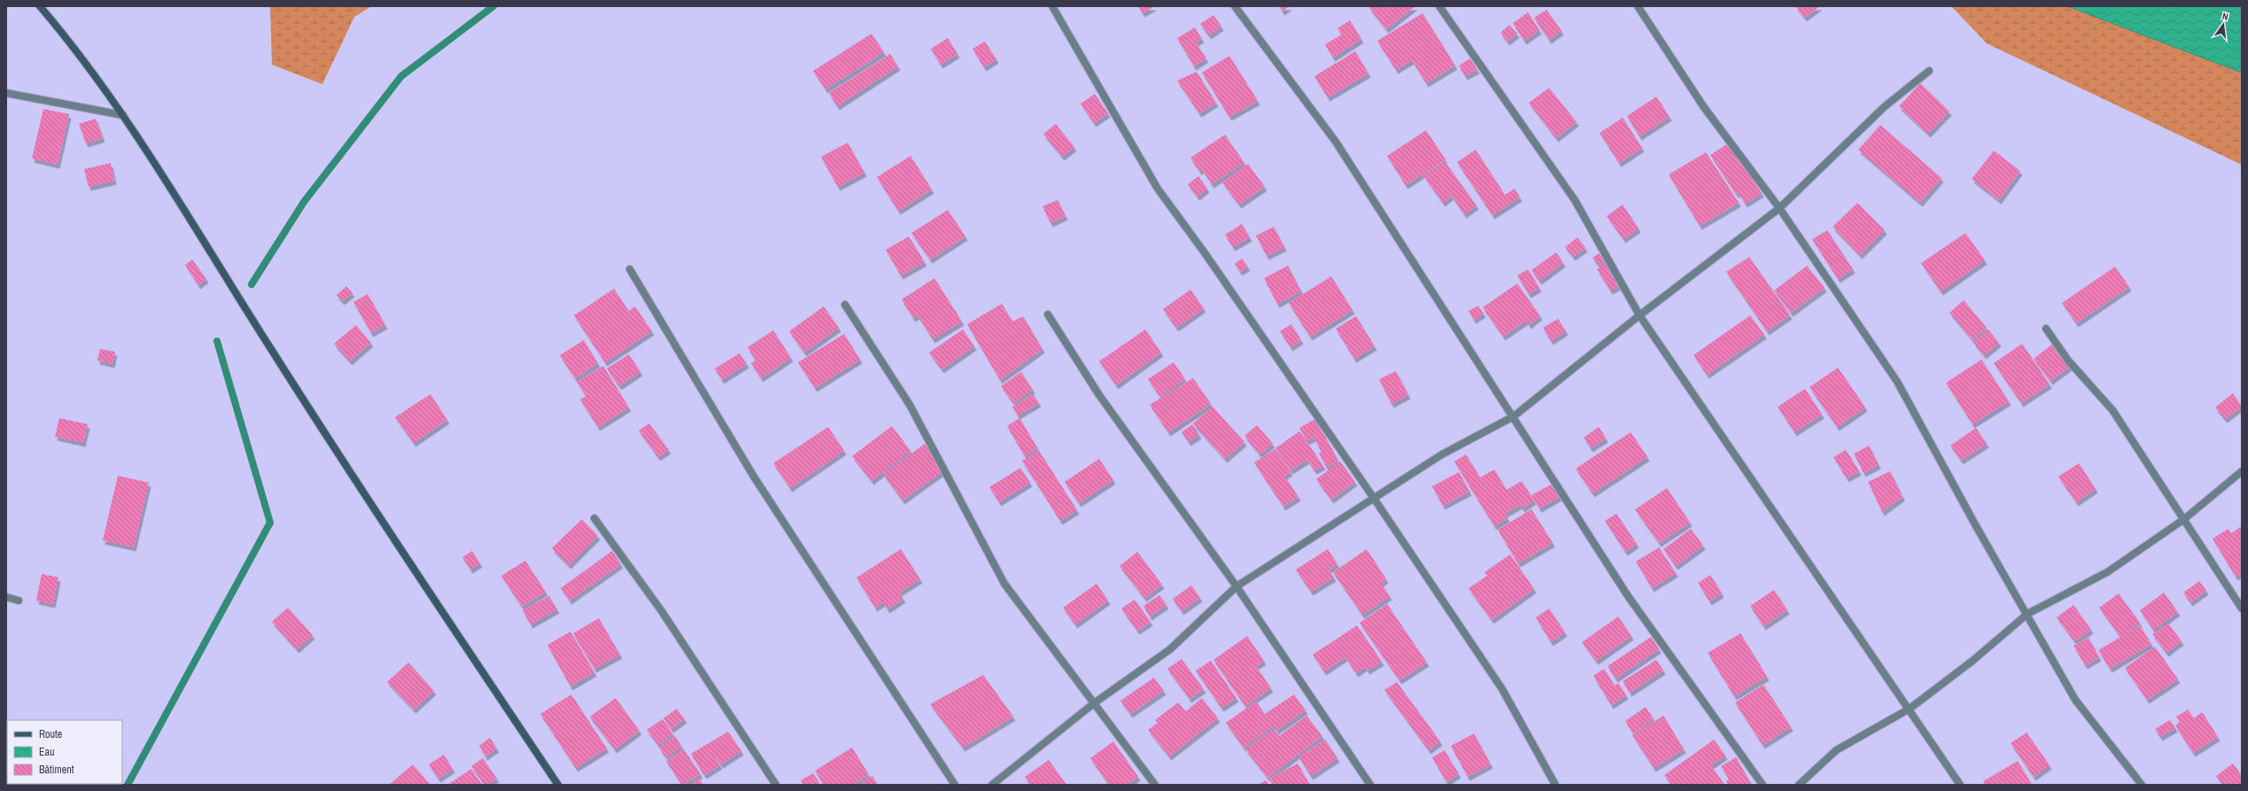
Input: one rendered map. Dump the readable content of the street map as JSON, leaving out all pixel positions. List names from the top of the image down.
{
  "legend": ["Route", "Eau", "Bâtiment"],
  "north": "top"
}
